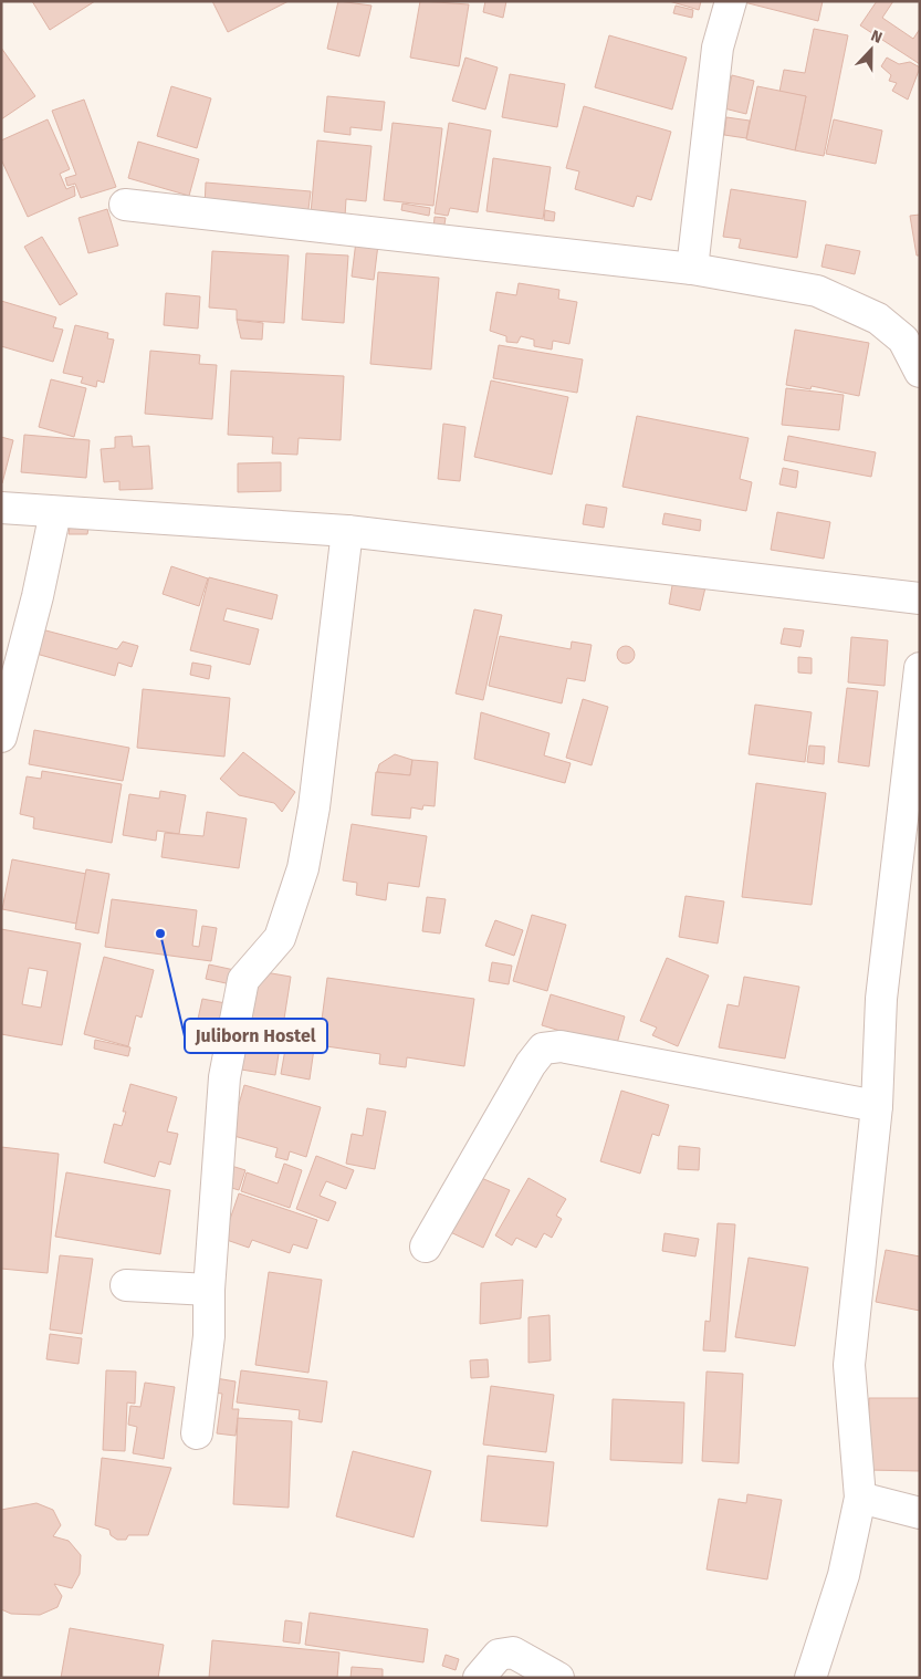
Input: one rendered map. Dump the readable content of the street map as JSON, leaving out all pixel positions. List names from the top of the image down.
{
  "places": ["Juliborn Hostel"],
  "north": "top"
}
